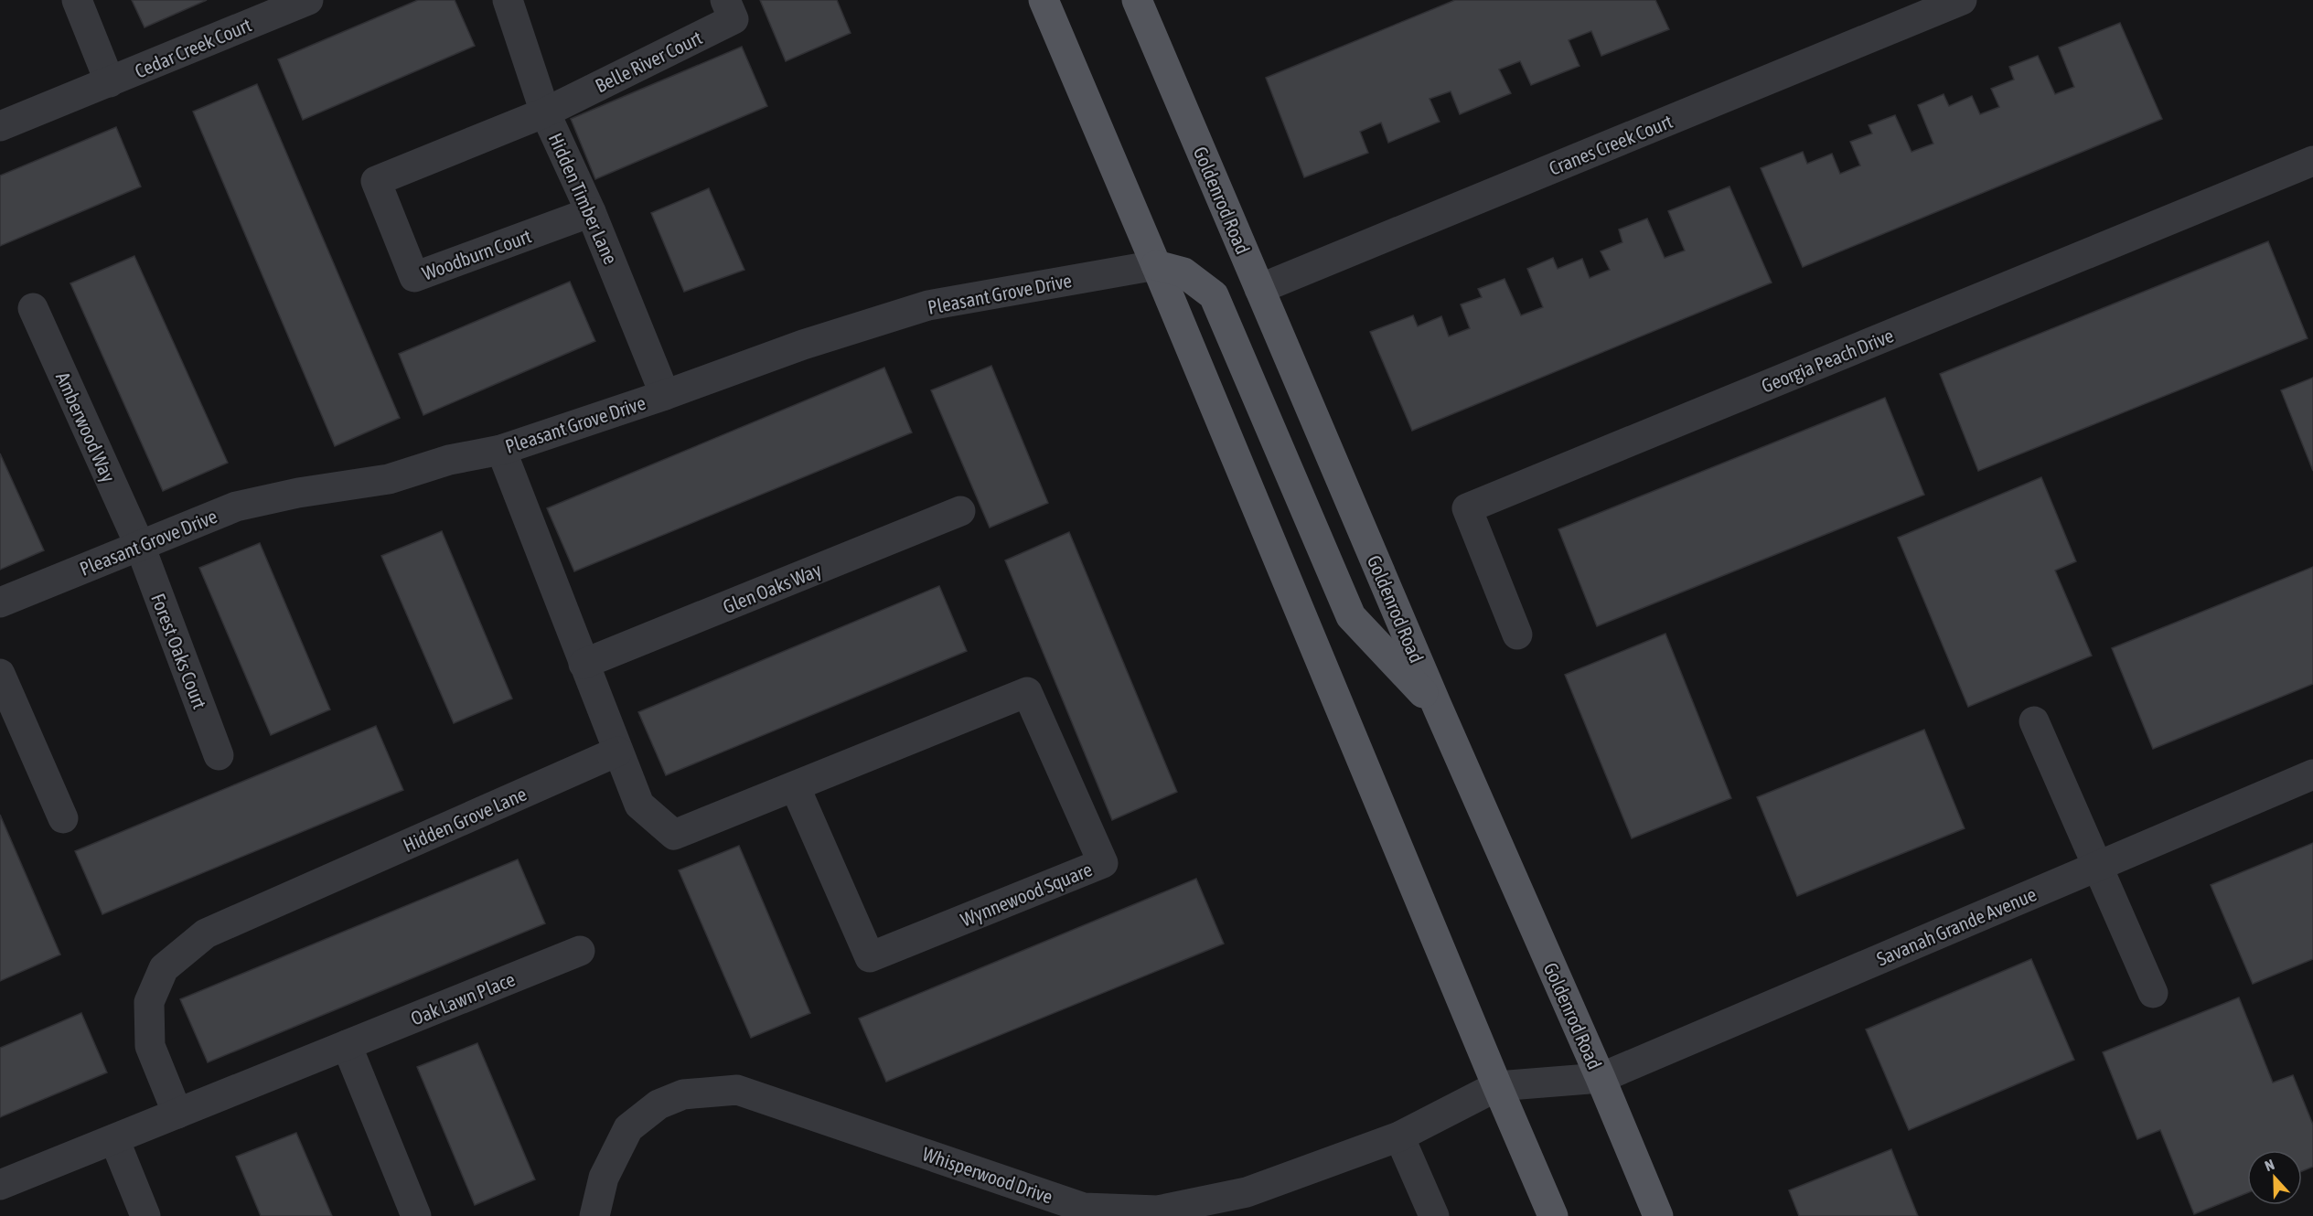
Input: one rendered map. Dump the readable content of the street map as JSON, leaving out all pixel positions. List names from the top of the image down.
{
  "streets": {
    "main road": ["Goldenrod Road"],
    "street": [
      "Cedar Creek Court",
      "Belle River Court",
      "Cranes Creek Court",
      "Hidden Timber Lane",
      "Woodburn Court",
      "Pleasant Grove Drive",
      "Georgia Peach Drive",
      "Amberwood Way",
      "Glen Oaks Way",
      "Forest Oaks Court",
      "Hidden Grove Lane",
      "Wynnewood Square",
      "Savanah Grande Avenue",
      "Oak Lawn Place",
      "Whisperwood Drive"
    ]
  },
  "crossings": [
    ["Belle River Court", "Hidden Timber Lane"],
    ["Belle River Court", "Woodburn Court"],
    ["Cranes Creek Court", "Goldenrod Road"],
    ["Hidden Timber Lane", "Woodburn Court"],
    ["Hidden Timber Lane", "Pleasant Grove Drive"],
    ["Goldenrod Road", "Savanah Grande Avenue"],
    ["Pleasant Grove Drive", "Amberwood Way"],
    ["Pleasant Grove Drive", "Forest Oaks Court"],
    ["Amberwood Way", "Forest Oaks Court"],
    ["Hidden Grove Lane", "Wynnewood Square"],
    ["Hidden Grove Lane", "Oak Lawn Place"],
    ["Savanah Grande Avenue", "Whisperwood Drive"]
  ],
  "north": "top"
}
